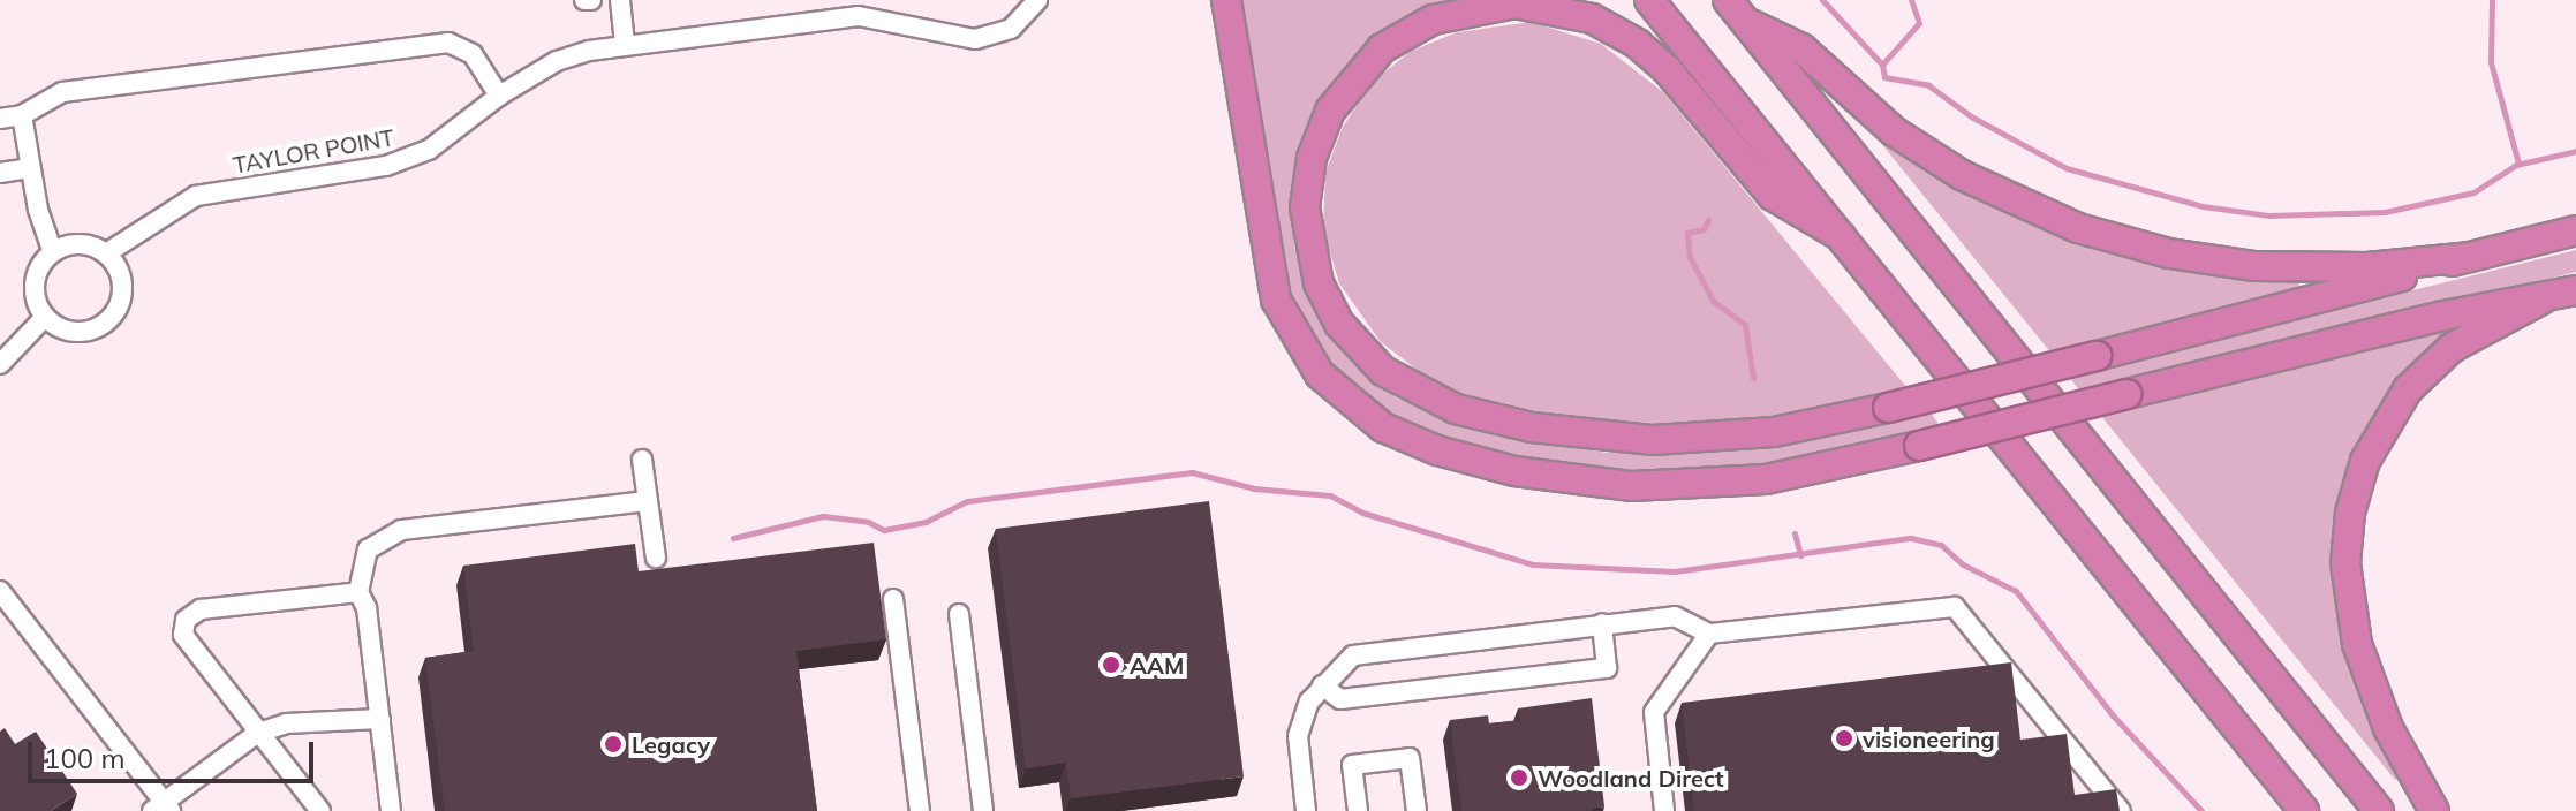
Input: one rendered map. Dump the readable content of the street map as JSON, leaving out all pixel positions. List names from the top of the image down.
{
  "streets": {
    "street": ["TAYLOR POINT"]
  },
  "places": [
    "AAM",
    "visioneering",
    "Legacy",
    "Woodland Direct"
  ],
  "scale_bar": "100 m"
}
